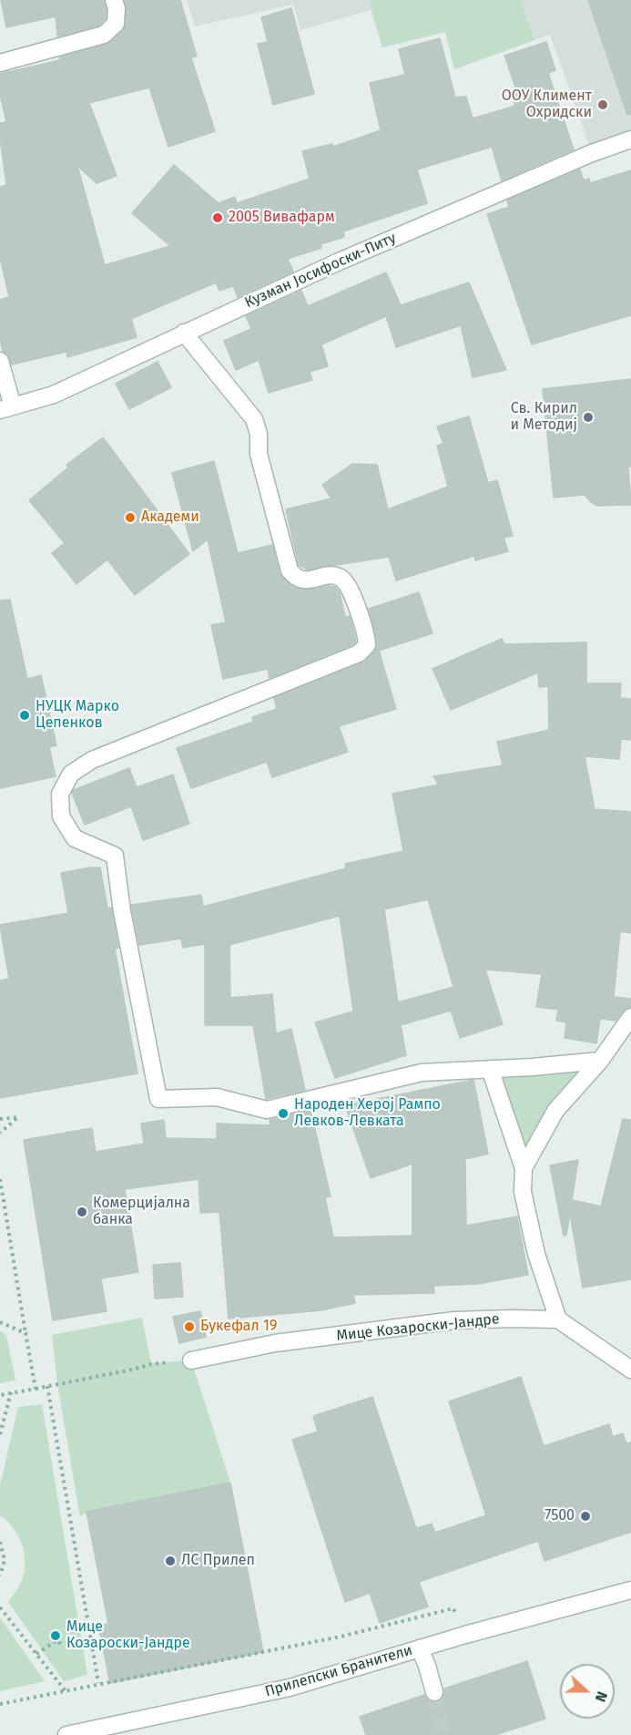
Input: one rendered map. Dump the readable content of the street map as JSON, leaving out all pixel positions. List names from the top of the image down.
{
  "streets": {
    "street": ["Кузман Јосифоски-Питу", "Мице Козароски-Јандре", "Прилепски Бранители"]
  },
  "places": [
    "ООУ Климент Охридски",
    "2005 Вивафарм",
    "Св. Кирил и Методиј",
    "Академи",
    "НУЦК Марко Цепенков",
    "Народен Херој Рампо Левков-Левката",
    "Комерцијална банка",
    "Букефал 19",
    "7500",
    "ЛС Прилеп",
    "Мице Козароски-Јандре"
  ],
  "north": "right"
}
